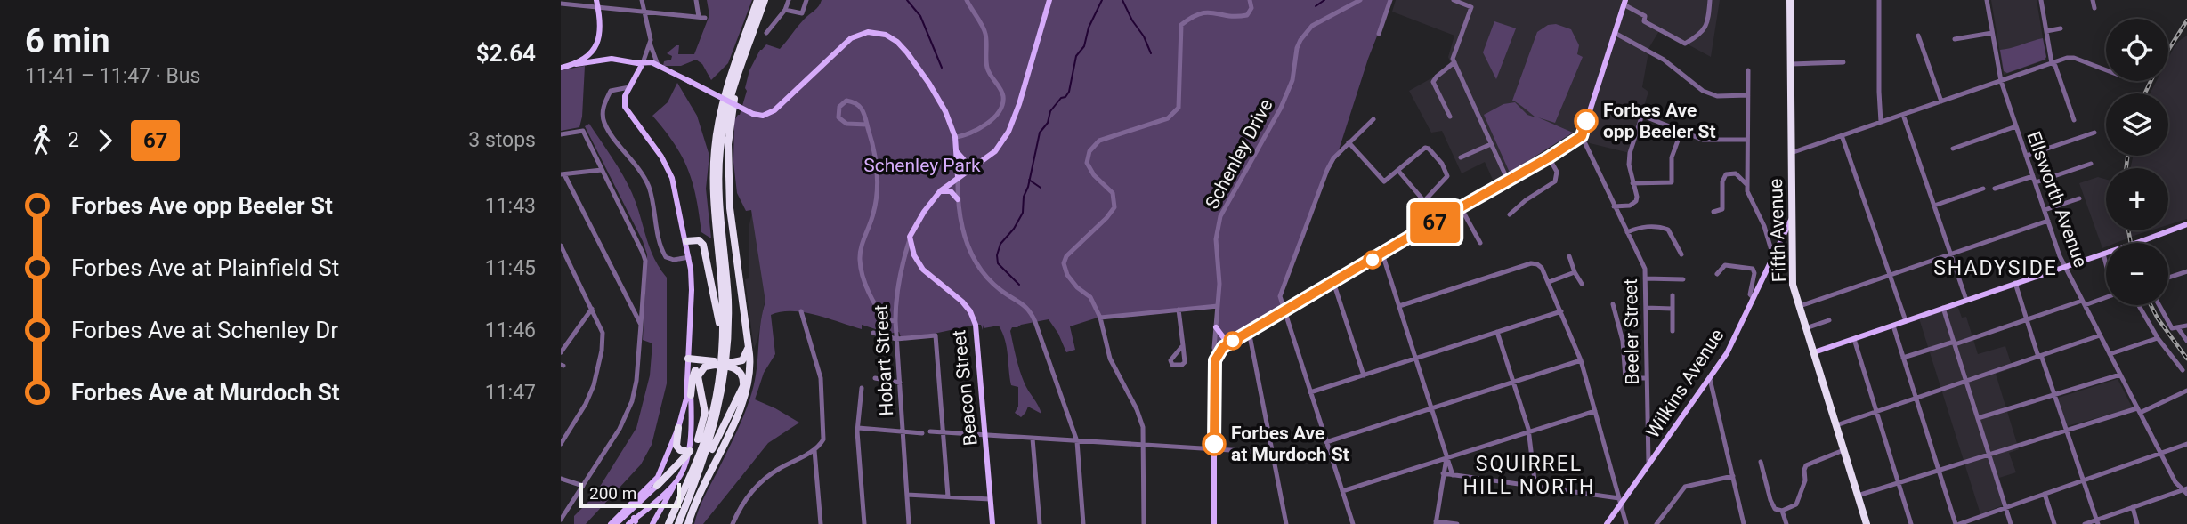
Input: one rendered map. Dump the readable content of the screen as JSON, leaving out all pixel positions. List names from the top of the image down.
{
  "streets": {
    "highway": ["Fifth Avenue"],
    "main road": ["Hobart Street", "Wilkins Avenue", "Beacon Street"],
    "street": ["Schenley Drive", "Ellsworth Avenue", "Beeler Street"]
  },
  "crossings": [
    ["Fifth Avenue", "Wilkins Avenue"],
    ["Beeler Street", "Wilkins Avenue"],
    ["Hobart Street", "Beacon Street"]
  ],
  "districts": ["SHADYSIDE", "SQUIRREL HILL NORTH"],
  "parks": ["Schenley Park"],
  "places": ["Forbes Ave opp Beeler St", "Forbes Ave at Murdoch St"],
  "lines": ["bus line 67"],
  "scale_bar": "200 m",
  "page": {
    "heading": ["6 min", "11:41 – 11:47 · Bus", "$2.64"],
    "on_map": "67",
    "map_buttons": ["+", "−"],
    "legs": ["2", "67", "3 stops"],
    "list": [
      {
        "name": "Forbes Ave opp Beeler St",
        "value": "11:43"
      },
      {
        "name": "Forbes Ave at Plainfield St",
        "value": "11:45"
      },
      {
        "name": "Forbes Ave at Schenley Dr",
        "value": "11:46"
      },
      {
        "name": "Forbes Ave at Murdoch St",
        "value": "11:47"
      }
    ],
    "scale": "200 m"
  }
}
